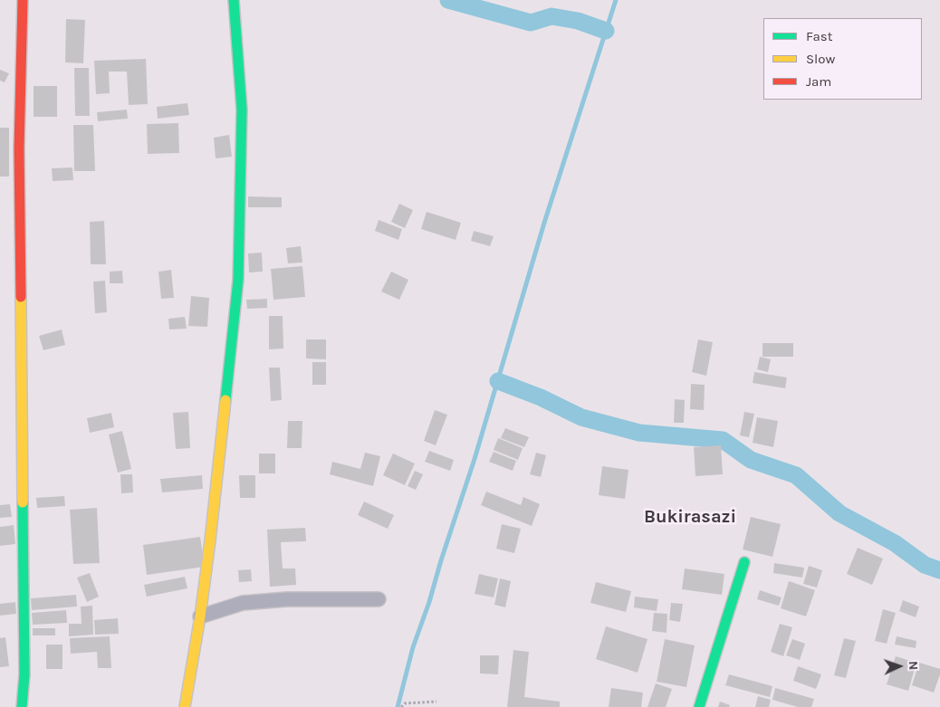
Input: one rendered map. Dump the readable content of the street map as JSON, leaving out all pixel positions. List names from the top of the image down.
{
  "districts": ["Bukirasazi"],
  "legend": ["Fast", "Slow", "Jam"],
  "north": "right"
}
